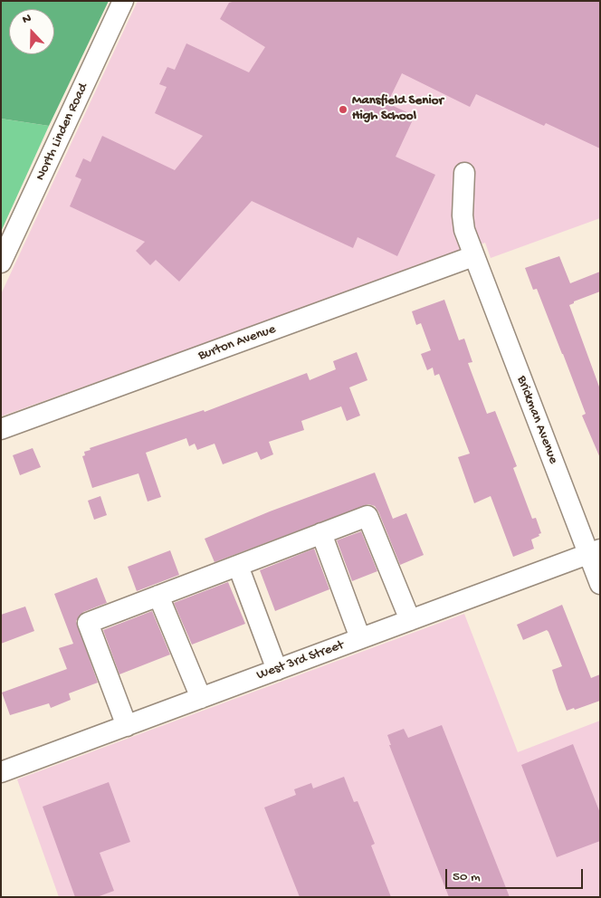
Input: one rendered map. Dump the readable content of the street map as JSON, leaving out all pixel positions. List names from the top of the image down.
{
  "streets": {
    "street": [
      "North Linden Road",
      "Burton Avenue",
      "Brickman Avenue",
      "West 3rd Street"
    ]
  },
  "crossings": [
    ["Burton Avenue", "Brickman Avenue"],
    ["Brickman Avenue", "West 3rd Street"]
  ],
  "places": ["Mansfield Senior High School"],
  "scale_bar": "50 m",
  "north": "top"
}
